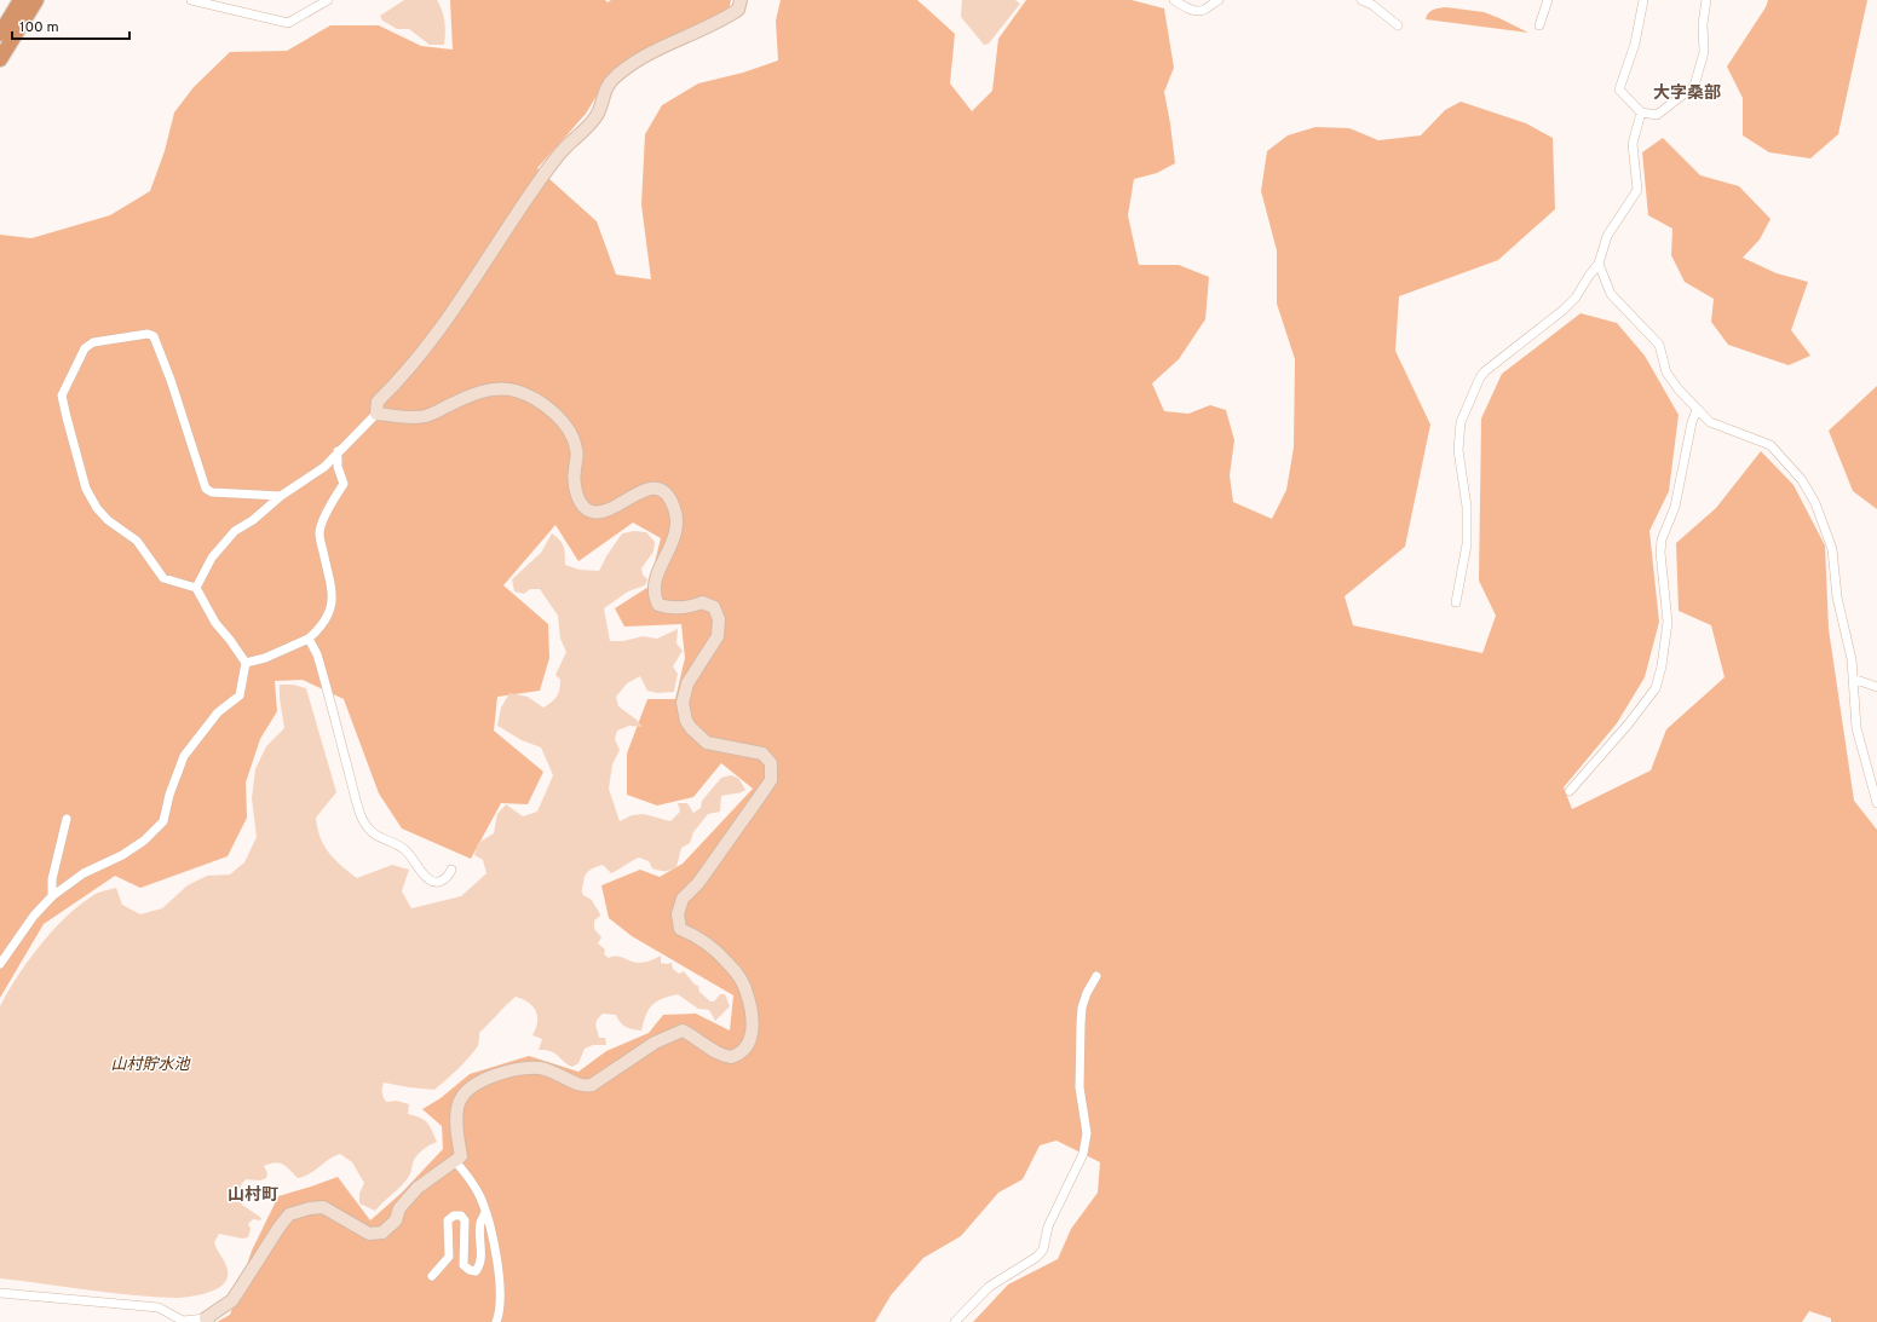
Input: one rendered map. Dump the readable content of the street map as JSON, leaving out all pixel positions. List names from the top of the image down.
{
  "districts": ["大字桑部", "山村町"],
  "water": ["山村貯水池"],
  "scale_bar": "100 m"
}
